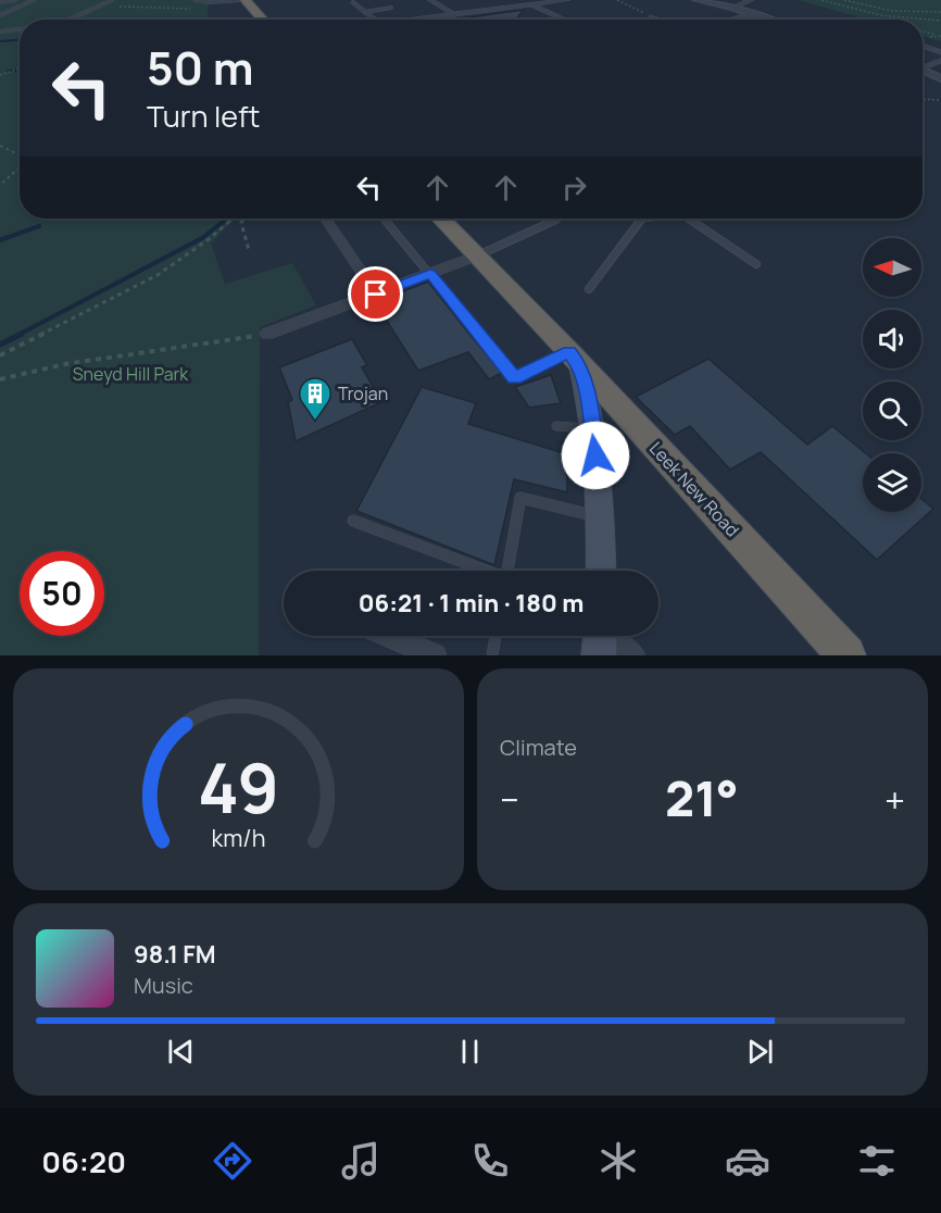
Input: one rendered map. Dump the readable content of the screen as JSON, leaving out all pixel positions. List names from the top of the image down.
{
  "streets": {
    "highway": ["Leek New Road"]
  },
  "parks": ["Sneyd Hill Park"],
  "places": {
    "building": ["Trojan"]
  },
  "north": "left",
  "page": {
    "turn": ["50 m", "Turn left"],
    "limit": "50",
    "trip": "06:21 · 1 min · 180 m",
    "tile": "Climate",
    "heat": ["−", "21°", "+"],
    "song": ["98.1 FM", "Music"],
    "tabs": "06:20",
    "gauge": ["49", "km/h"]
  }
}
